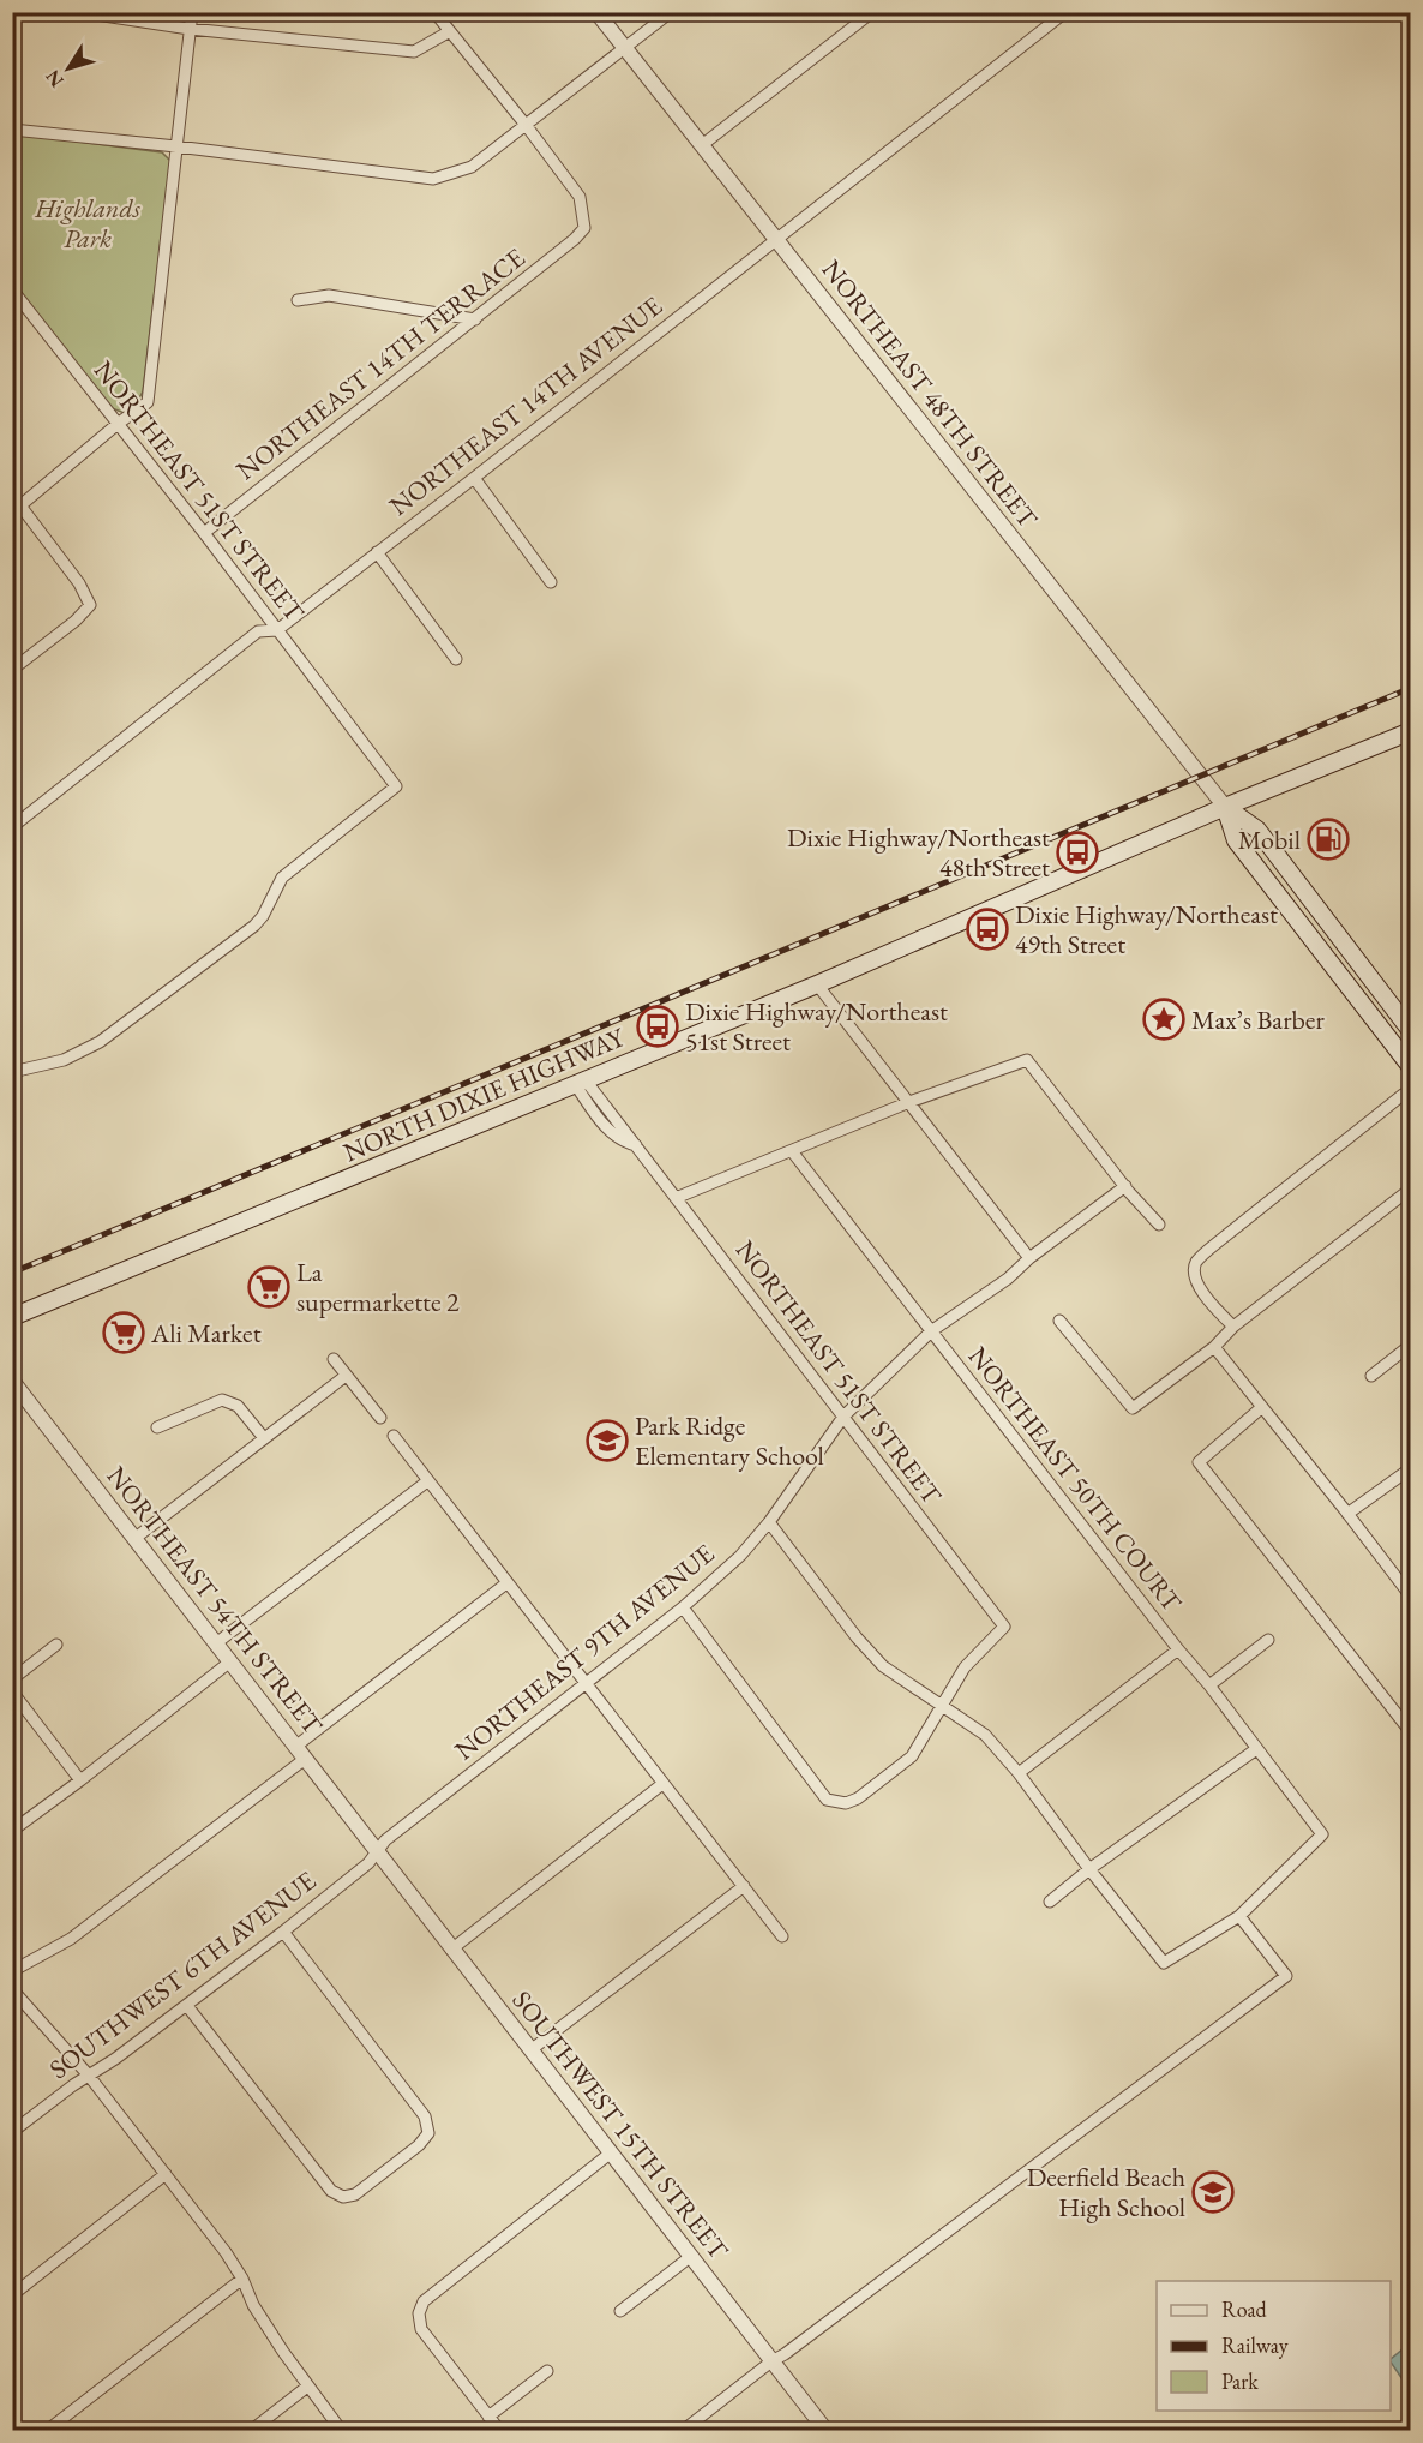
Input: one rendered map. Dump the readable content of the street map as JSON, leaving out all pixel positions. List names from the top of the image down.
{
  "streets": {
    "main road": ["NORTHEAST 48TH STREET", "NORTH DIXIE HIGHWAY"],
    "street": [
      "NORTHEAST 14TH TERRACE",
      "NORTHEAST 14TH AVENUE",
      "NORTHEAST 51ST STREET",
      "NORTHEAST 50TH COURT",
      "NORTHEAST 54TH STREET",
      "NORTHEAST 9TH AVENUE",
      "SOUTHWEST 6TH AVENUE",
      "SOUTHWEST 15TH STREET"
    ]
  },
  "crossings": [
    ["NORTHEAST 14TH TERRACE", "NORTHEAST 51ST STREET"],
    ["NORTHEAST 48TH STREET", "NORTHEAST 14TH AVENUE"],
    ["NORTHEAST 48TH STREET", "NORTH DIXIE HIGHWAY"],
    ["NORTHEAST 14TH AVENUE", "NORTHEAST 51ST STREET"],
    ["NORTHEAST 51ST STREET", "NORTH DIXIE HIGHWAY"],
    ["NORTHEAST 51ST STREET", "NORTHEAST 9TH AVENUE"],
    ["NORTHEAST 50TH COURT", "NORTHEAST 9TH AVENUE"],
    ["NORTHEAST 54TH STREET", "NORTHEAST 9TH AVENUE"],
    ["NORTHEAST 54TH STREET", "SOUTHWEST 6TH AVENUE"],
    ["NORTHEAST 54TH STREET", "SOUTHWEST 15TH STREET"],
    ["NORTHEAST 9TH AVENUE", "SOUTHWEST 6TH AVENUE"],
    ["NORTHEAST 9TH AVENUE", "SOUTHWEST 15TH STREET"],
    ["SOUTHWEST 6TH AVENUE", "SOUTHWEST 15TH STREET"]
  ],
  "parks": ["Highlands Park"],
  "places": {
    "fuel station": ["Mobil"],
    "bus stop": ["Dixie Highway/Northeast 48th Street", "Dixie Highway/Northeast 49th Street", "Dixie Highway/Northeast 51st Street"],
    "place": ["Max’s Barber"],
    "supermarket": ["La supermarkette 2", "Ali Market"],
    "school or university": ["Park Ridge Elementary School", "Deerfield Beach High School"]
  },
  "legend": ["Road", "Railway", "Park"],
  "north": "bottom left"
}
